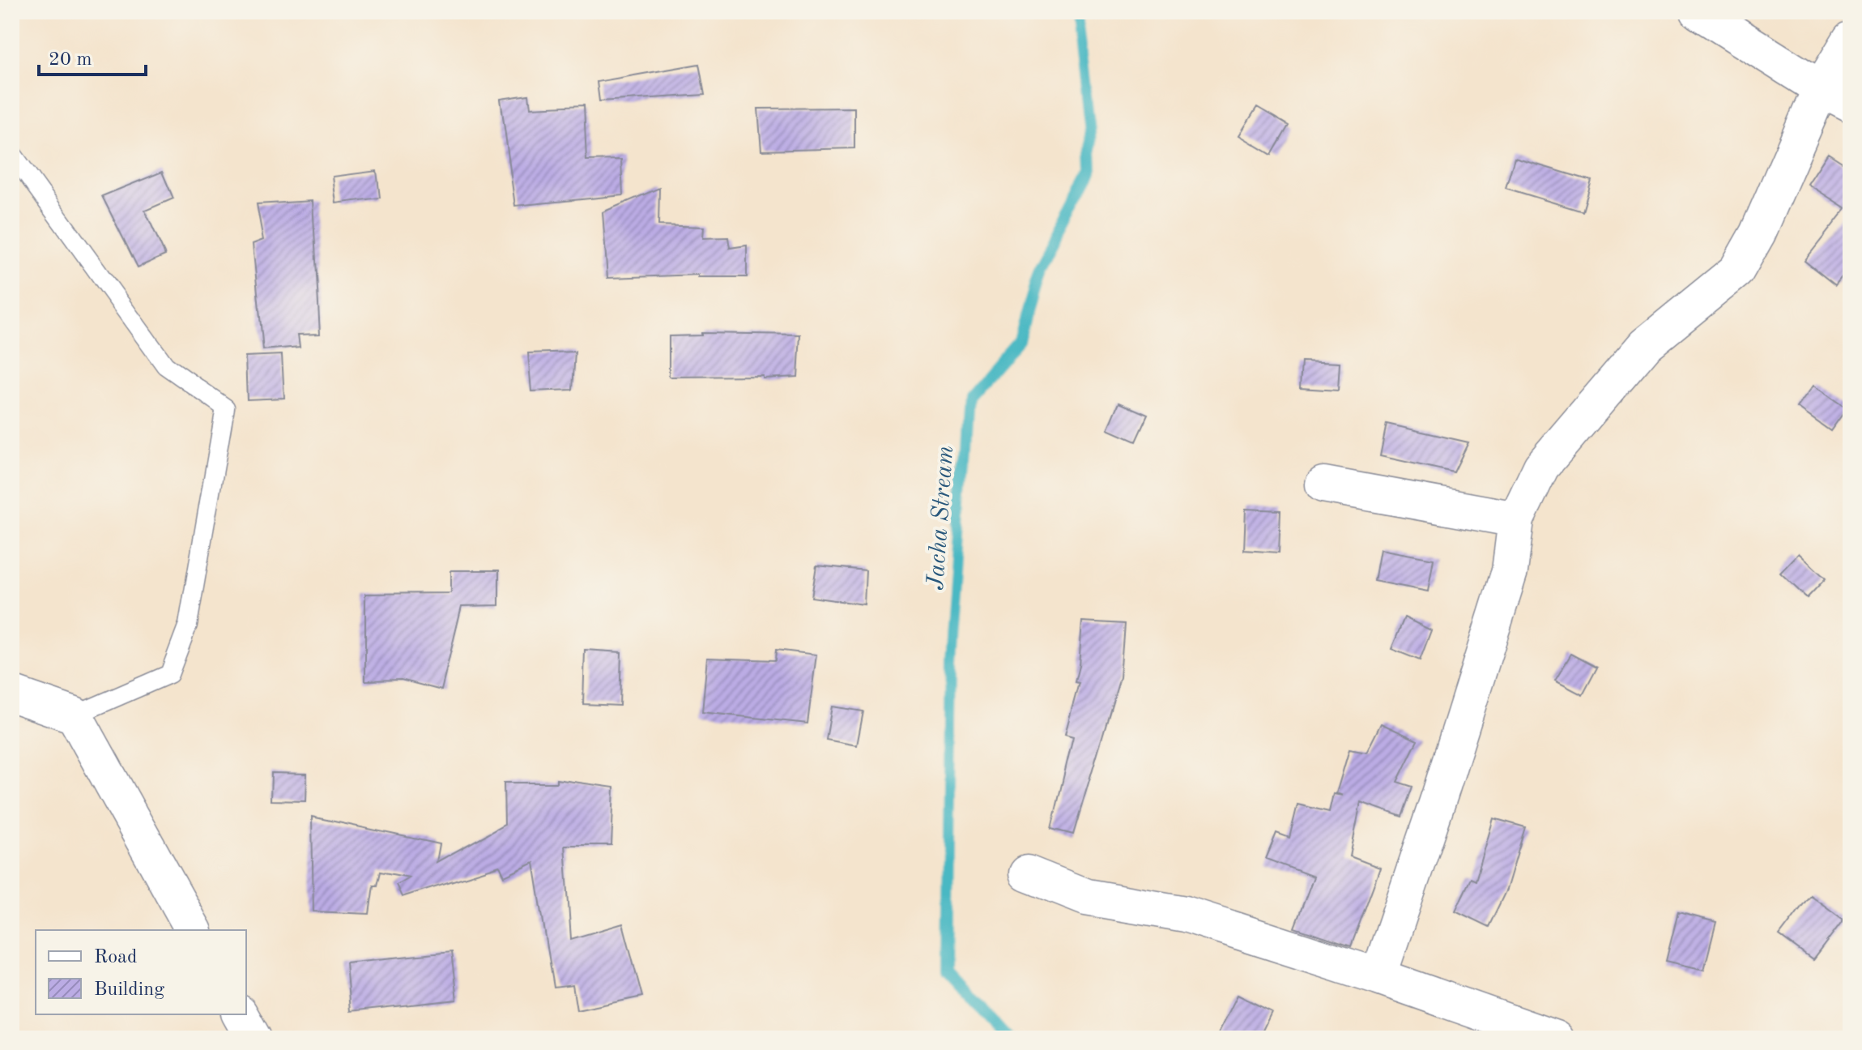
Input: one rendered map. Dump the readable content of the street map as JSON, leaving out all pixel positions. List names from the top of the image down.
{
  "water": ["Jacha Stream"],
  "legend": ["Road", "Building"],
  "scale_bar": "20 m"
}
